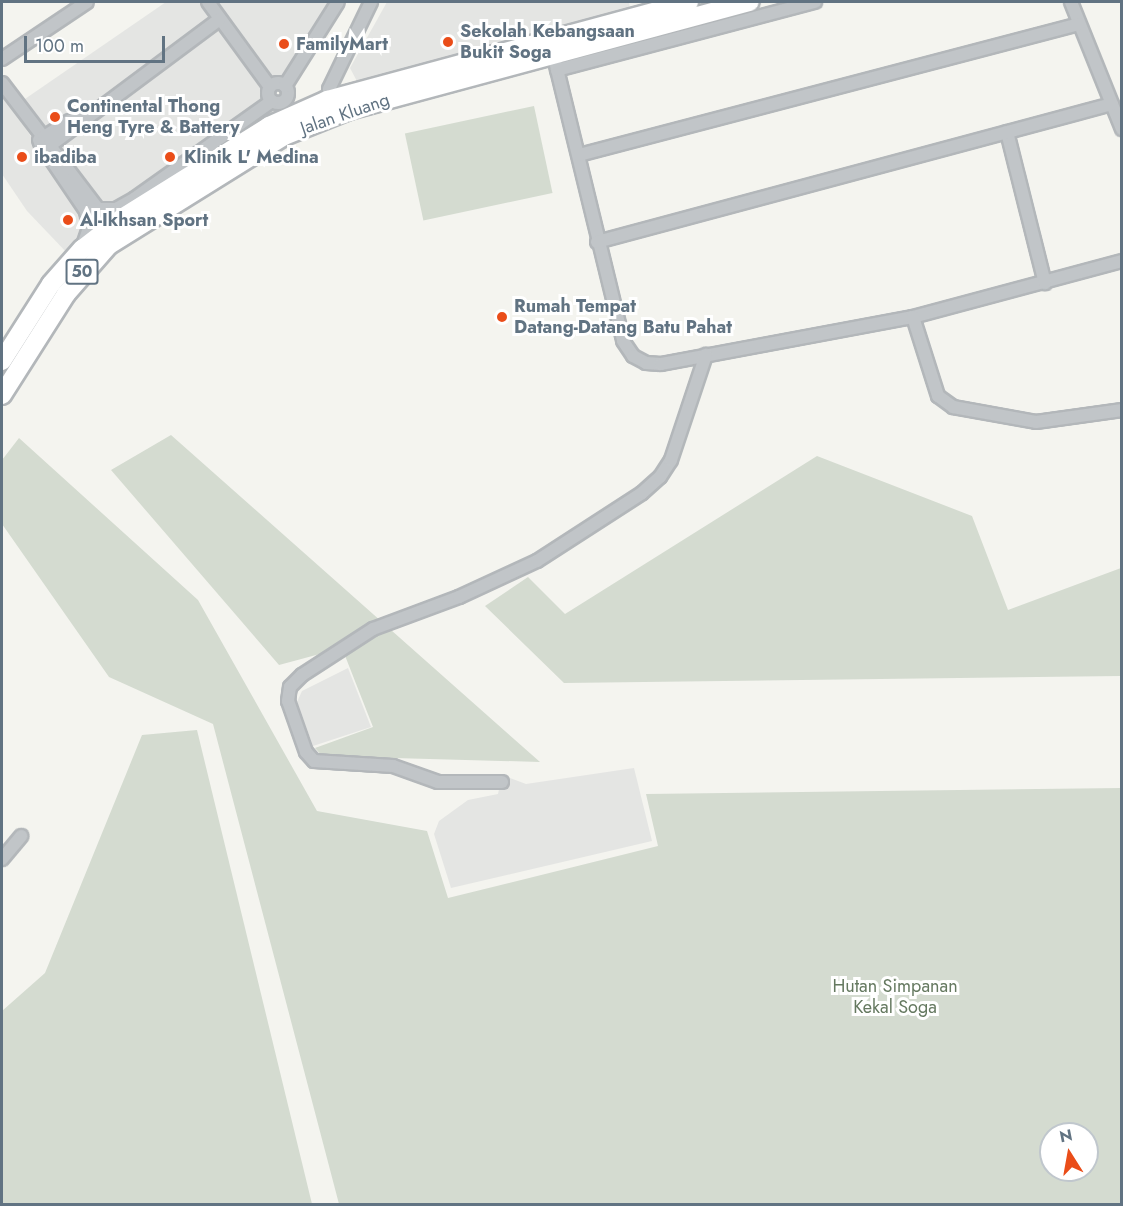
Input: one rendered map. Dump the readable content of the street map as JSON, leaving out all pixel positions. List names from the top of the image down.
{
  "streets": {
    "highway": ["Jalan Kluang", "50"]
  },
  "parks": ["Hutan Simpanan Kekal Soga"],
  "places": [
    "Sekolah Kebangsaan Bukit Soga",
    "FamilyMart",
    "Continental Thong Heng Tyre & Battery",
    "ibadiba",
    "Klinik L' Medina",
    "Al-Ikhsan Sport",
    "Rumah Tempat Datang-Datang Batu Pahat"
  ],
  "scale_bar": "100 m",
  "north": "top"
}
